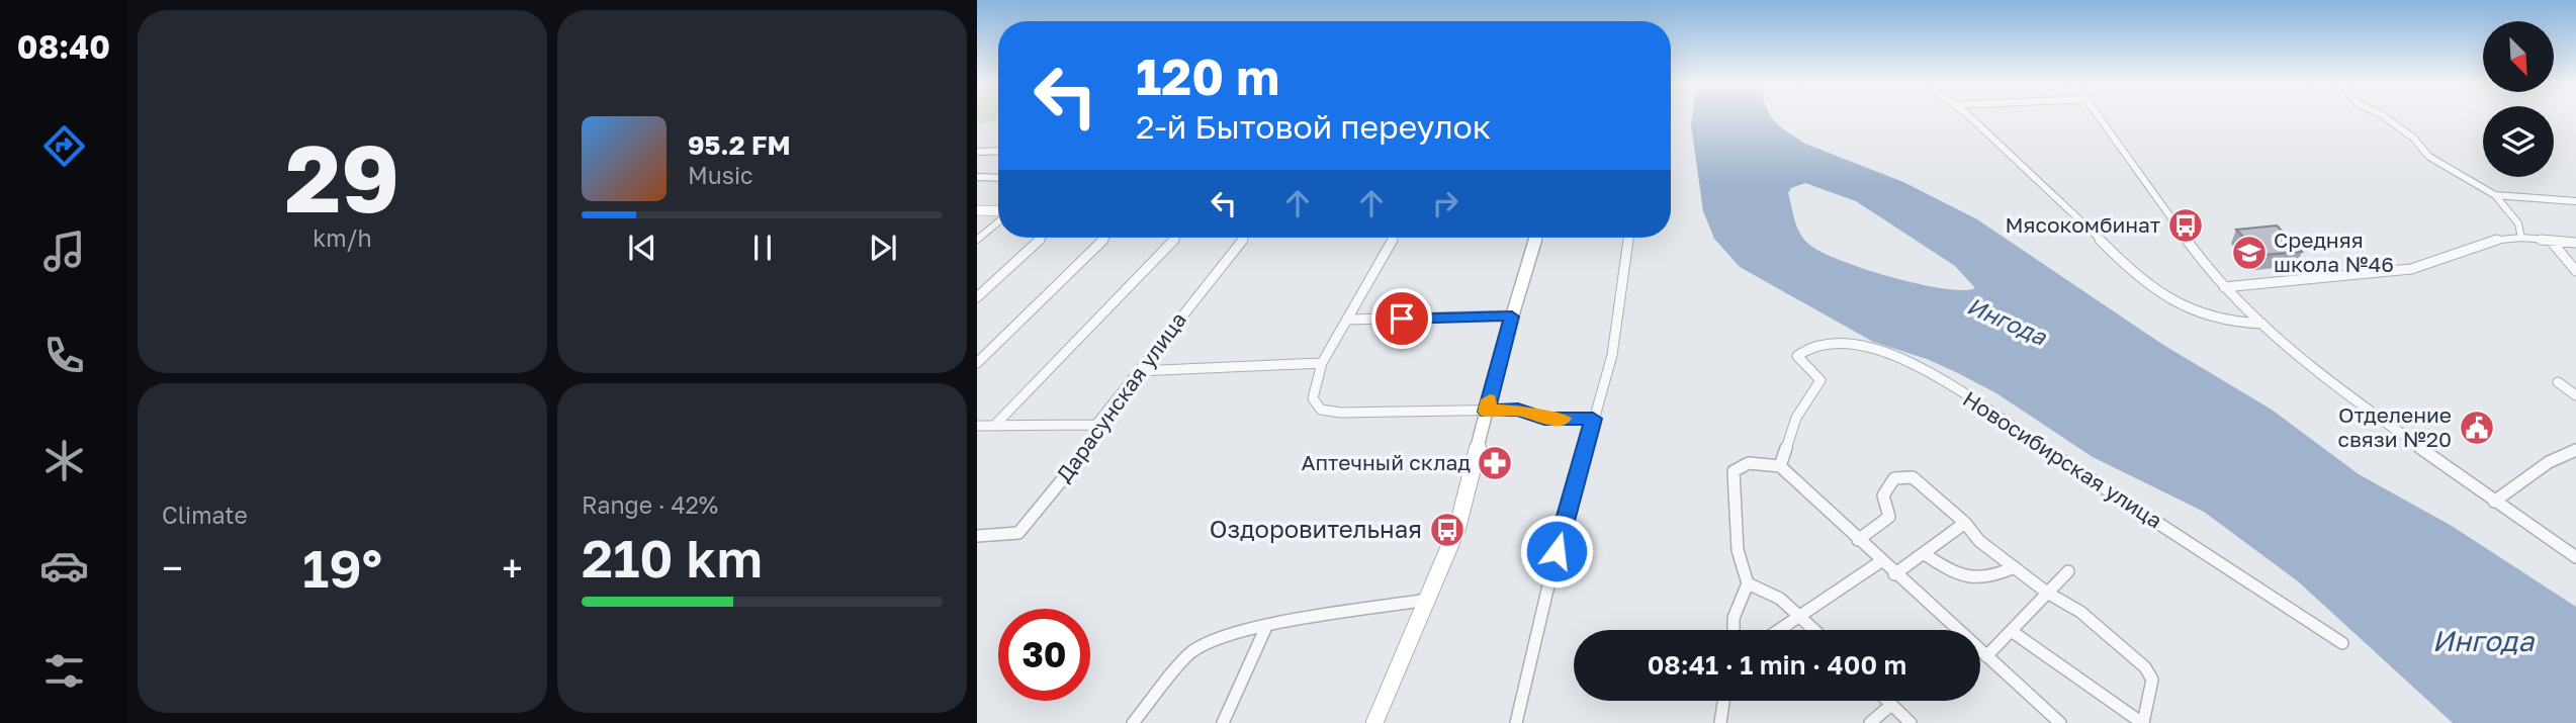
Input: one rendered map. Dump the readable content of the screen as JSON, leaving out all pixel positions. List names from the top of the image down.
{
  "streets": {
    "street": ["Дарасунская улица", "Новосибирская улица"]
  },
  "water": ["Ингода"],
  "places": {
    "bus stop": ["Мясокомбинат", "Оздоровительная"],
    "school or university": ["Средняя школа №46"],
    "public building": ["Отделение связи №20"],
    "pharmacy": ["Аптечный склад"]
  },
  "north": "bottom right",
  "page": {
    "tabs": "08:40",
    "tile": [
      ["29", "km/h"],
      "Climate",
      ["Range · 42%", "210 km"]
    ],
    "turn": ["120 m", "2-й Бытовой переулок"],
    "song": ["95.2 FM", "Music"],
    "heat": ["−", "19°", "+"],
    "limit": "30",
    "trip": "08:41 · 1 min · 400 m"
  }
}
